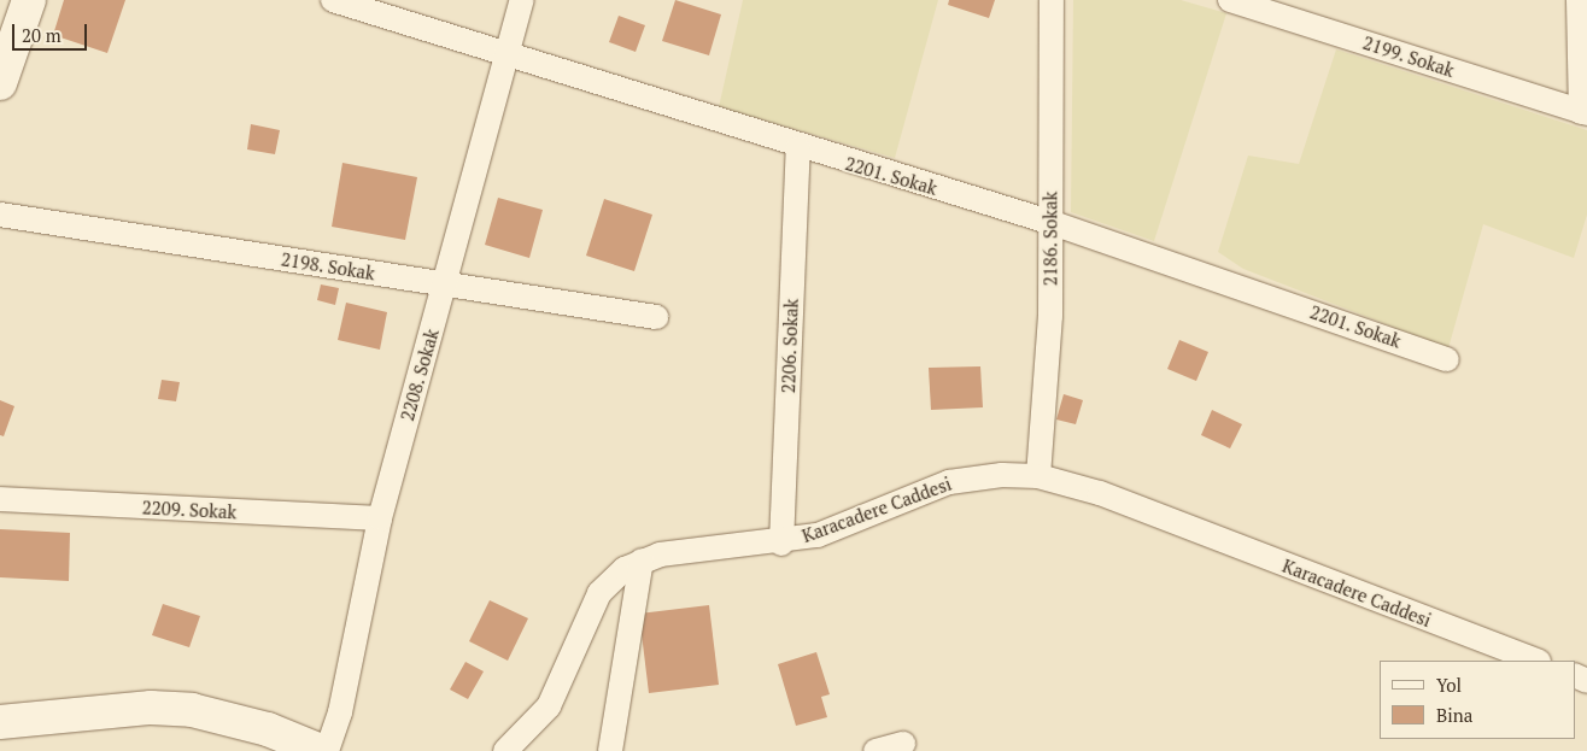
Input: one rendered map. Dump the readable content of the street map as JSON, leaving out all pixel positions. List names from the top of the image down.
{
  "streets": {
    "street": [
      "2199. Sokak",
      "2201. Sokak",
      "2186. Sokak",
      "2198. Sokak",
      "2206. Sokak",
      "2208. Sokak",
      "2209. Sokak",
      "Karacadere Caddesi"
    ]
  },
  "crossings": [
    ["2201. Sokak", "2186. Sokak"],
    ["2201. Sokak", "2206. Sokak"],
    ["2201. Sokak", "2208. Sokak"],
    ["2186. Sokak", "Karacadere Caddesi"],
    ["2198. Sokak", "2208. Sokak"],
    ["2206. Sokak", "Karacadere Caddesi"],
    ["2208. Sokak", "2209. Sokak"]
  ],
  "legend": ["Yol", "Bina"],
  "scale_bar": "20 m"
}
